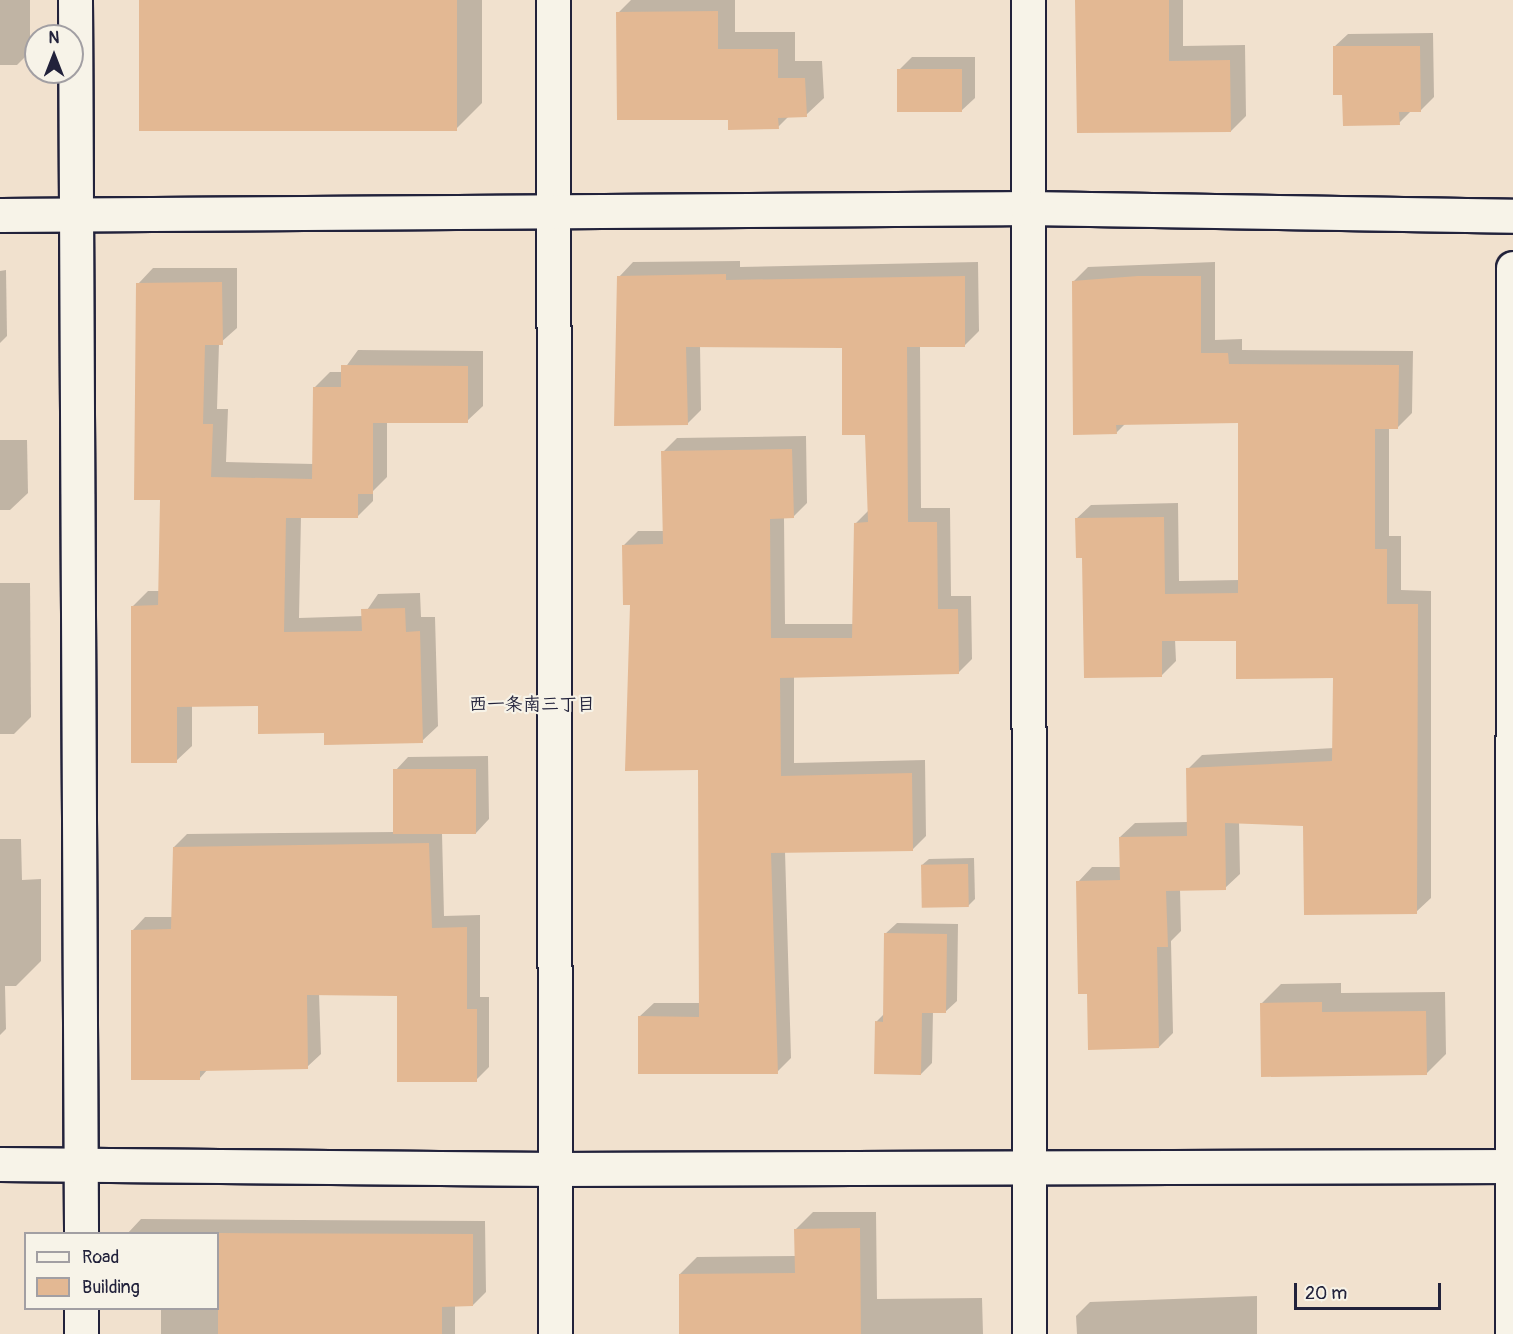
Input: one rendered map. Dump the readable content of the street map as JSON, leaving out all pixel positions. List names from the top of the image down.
{
  "districts": ["西一条南三丁目"],
  "legend": ["Road", "Building"],
  "scale_bar": "20 m",
  "north": "top"
}
